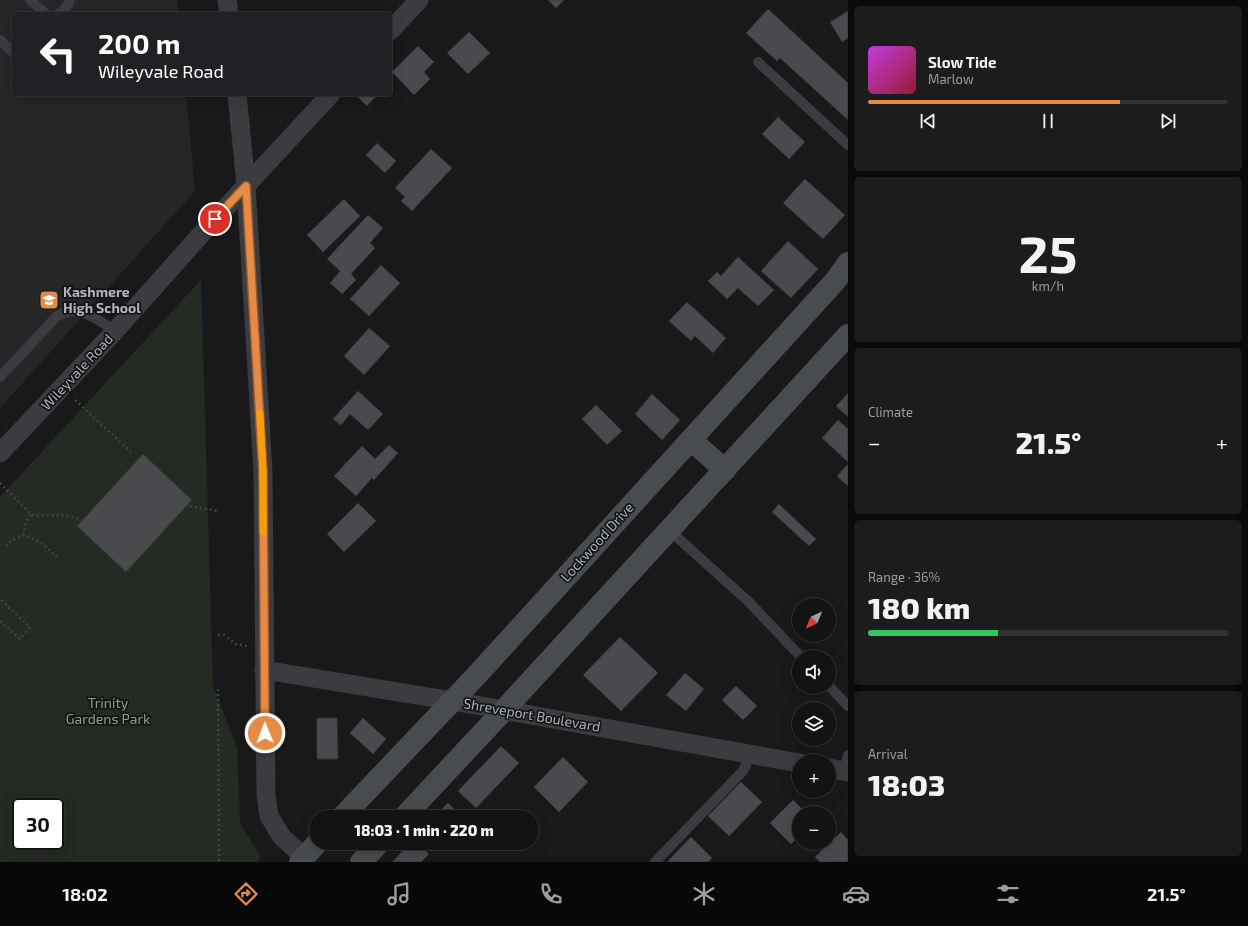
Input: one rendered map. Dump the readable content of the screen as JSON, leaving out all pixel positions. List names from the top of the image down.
{
  "streets": {
    "main road": ["Lockwood Drive"],
    "street": ["Wileyvale Road", "Shreveport Boulevard"]
  },
  "crossings": [
    ["Lockwood Drive", "Shreveport Boulevard"]
  ],
  "parks": ["Trinity Gardens Park"],
  "places": {
    "school or university": ["Kashmere High School"]
  },
  "north": "bottom left",
  "page": {
    "turn": ["200 m", "Wileyvale Road"],
    "song": ["Slow Tide", "Marlow"],
    "tile": [
      ["25", "km/h"],
      "Climate",
      ["Range · 36%", "180 km"],
      ["Arrival", "18:03"]
    ],
    "heat": ["−", "21.5°", "+"],
    "map_buttons": ["+", "−"],
    "limit": "30",
    "trip": "18:03 · 1 min · 220 m",
    "tabs": ["18:02", "21.5°"]
  }
}
